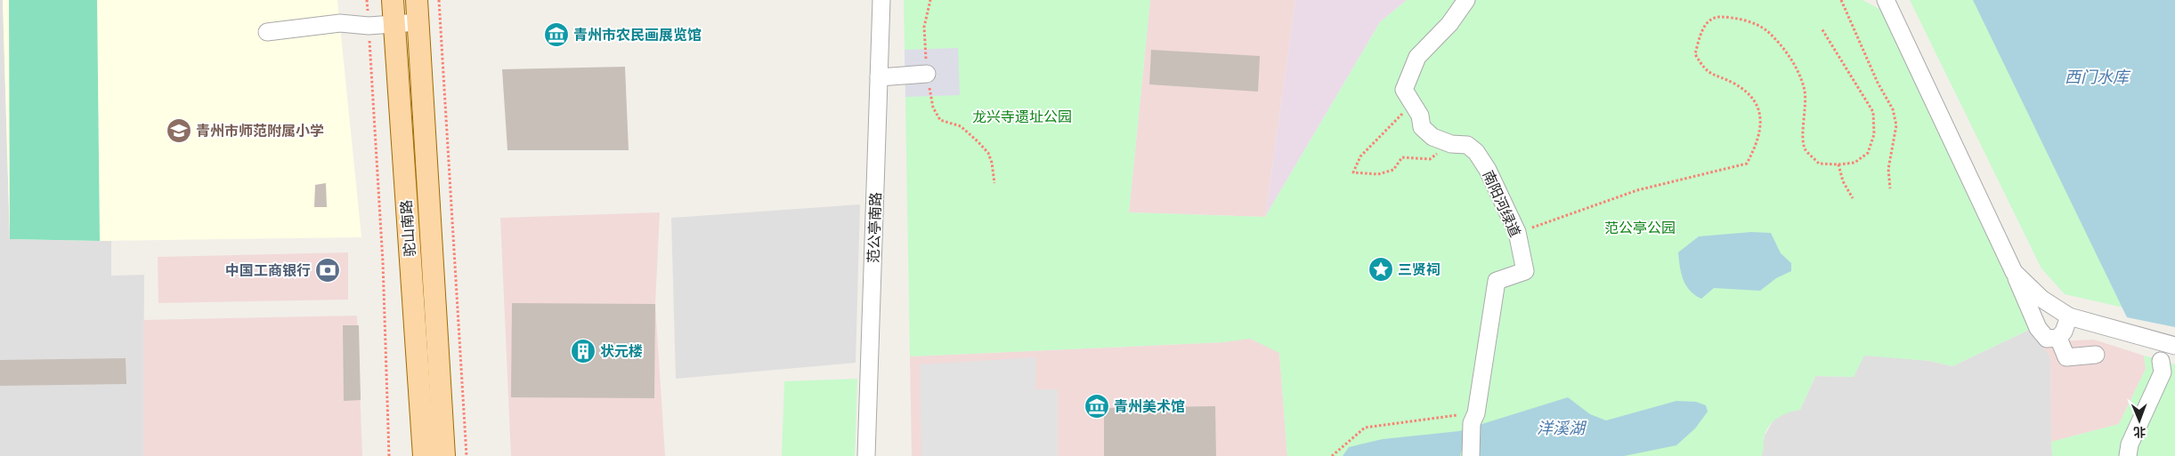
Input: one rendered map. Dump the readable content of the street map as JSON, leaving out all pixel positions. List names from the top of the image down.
{
  "streets": {
    "main road": ["驼山南路"],
    "street": ["南阳河绿道", "范公亭南路"]
  },
  "water": ["西门水库", "洋溪湖"],
  "parks": ["龙兴寺遗址公园", "范公亭公园"],
  "places": {
    "museum": ["青州市农民画展览馆", "青州美术馆"],
    "school or university": ["青州市师范附属小学"],
    "place": ["三贤祠"],
    "bank": ["中国工商银行"],
    "building": ["状元楼"]
  },
  "north": "bottom"
}
